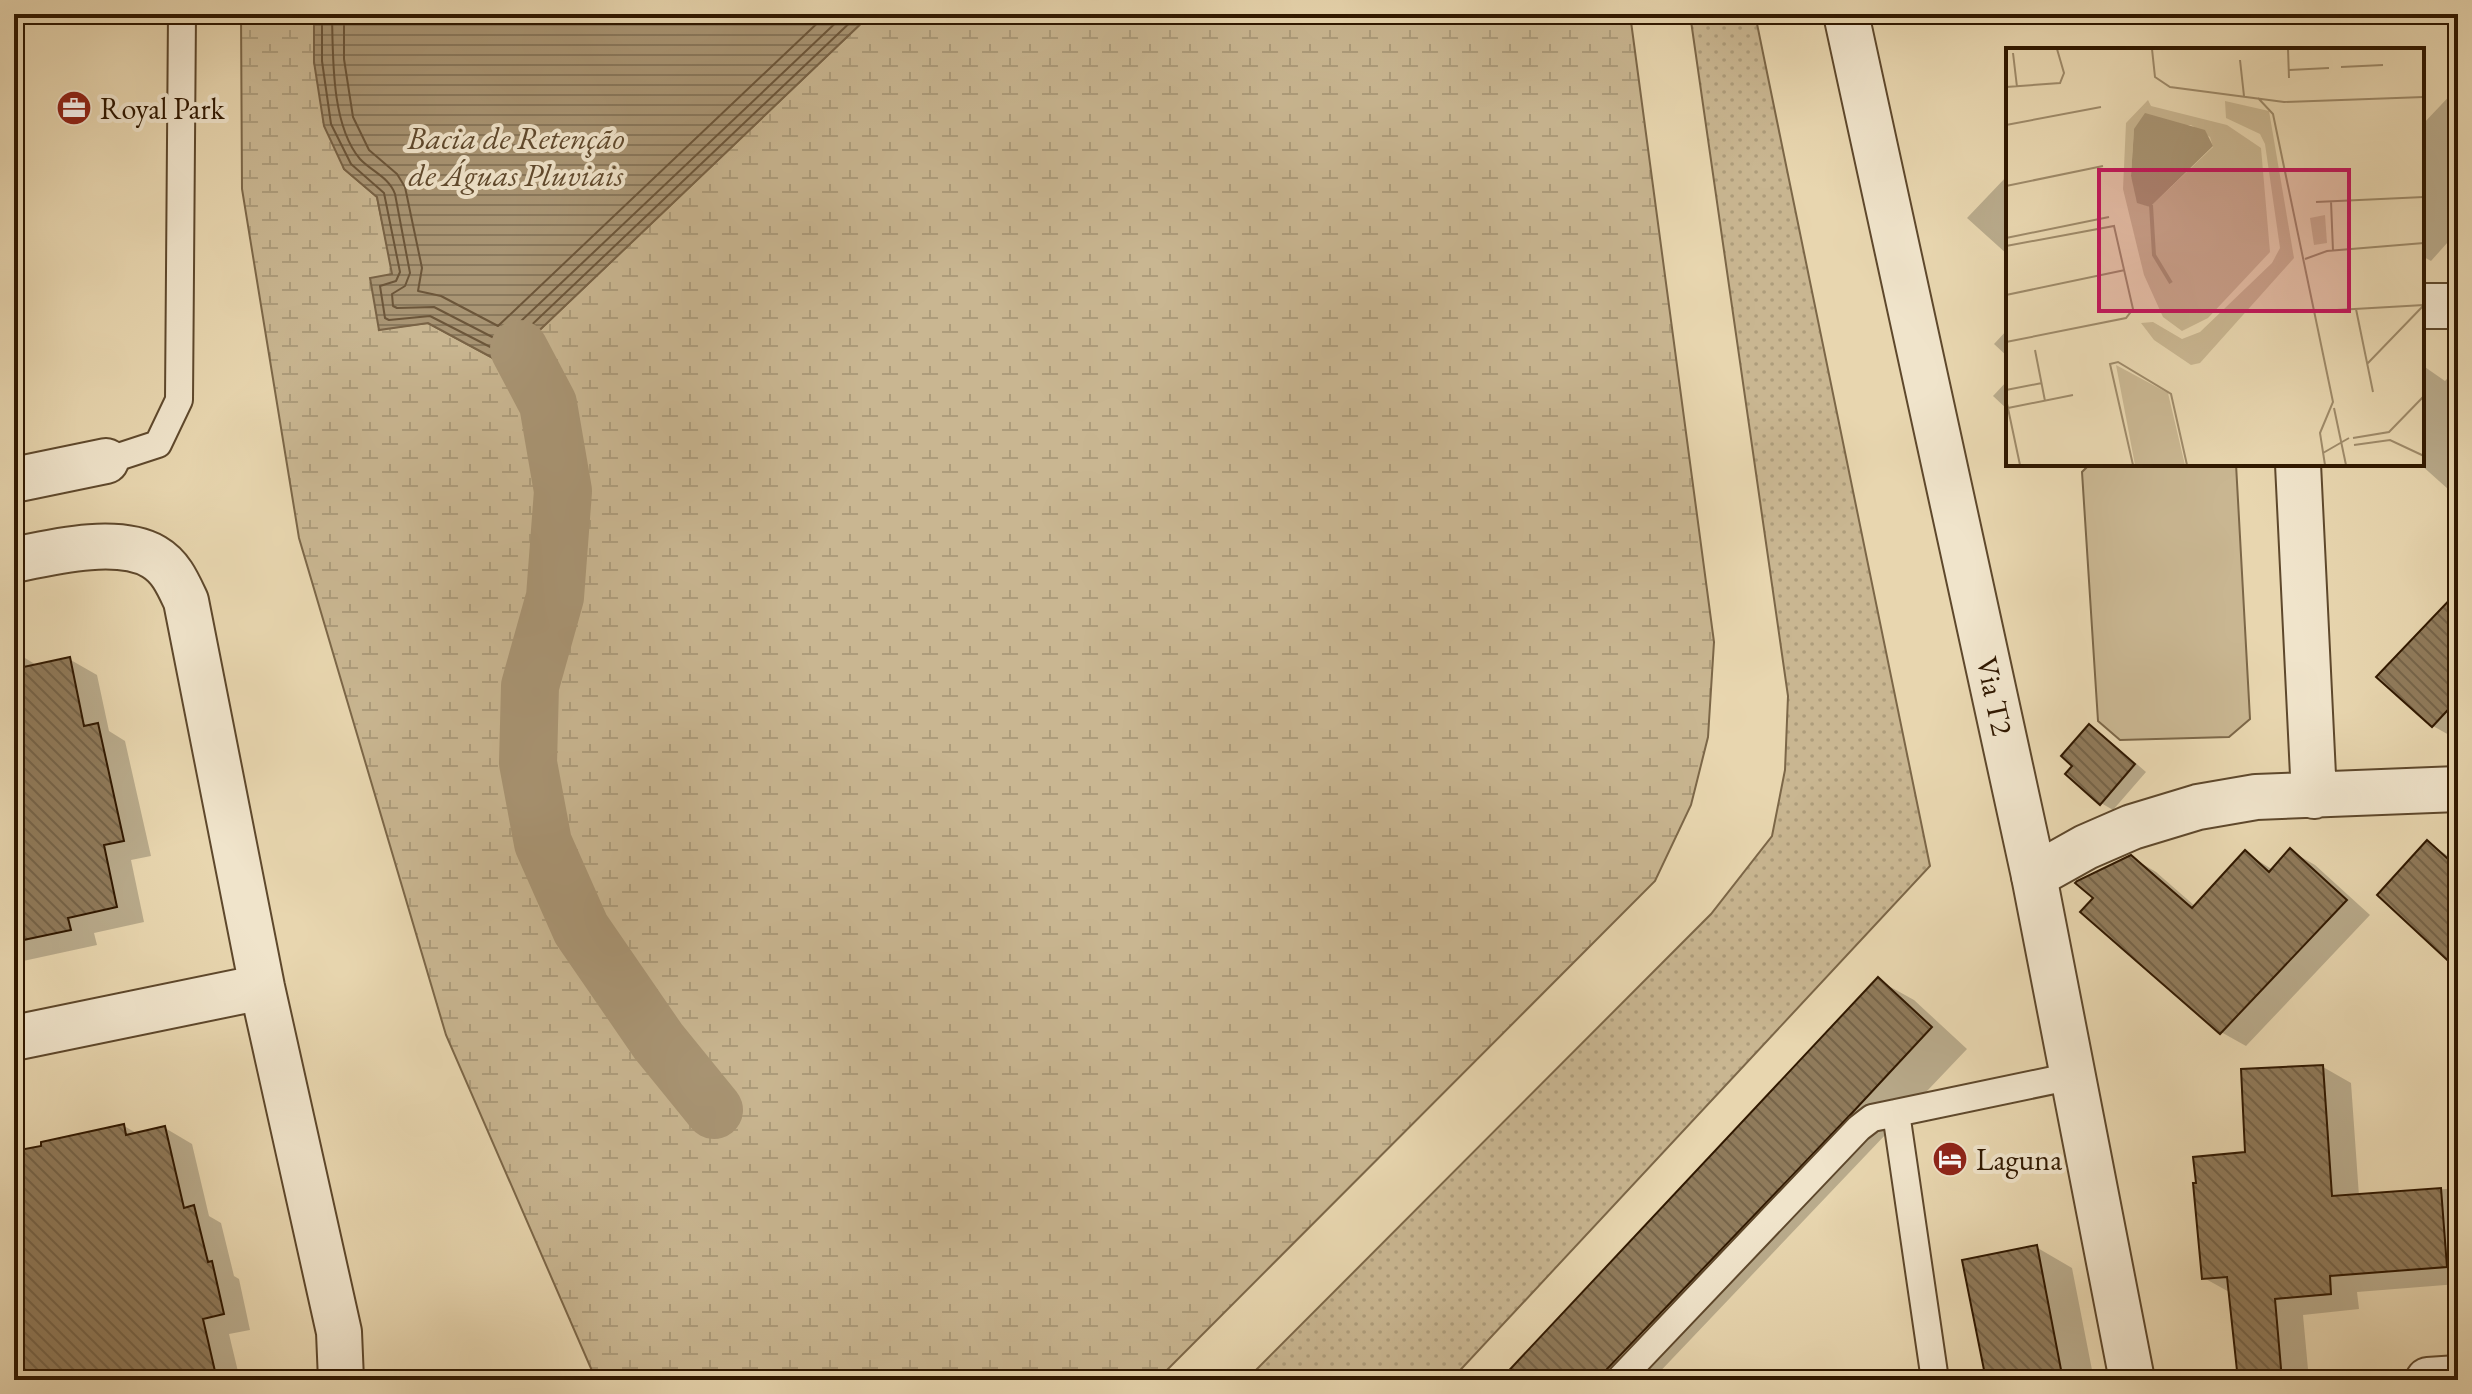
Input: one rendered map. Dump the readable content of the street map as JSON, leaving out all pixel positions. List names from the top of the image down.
{
  "streets": {
    "street": ["Via T2"]
  },
  "water": ["Bacia de Retenção de Águas Pluviais"],
  "places": {
    "office": ["Royal Park"],
    "hotel": ["Laguna"]
  }
}
